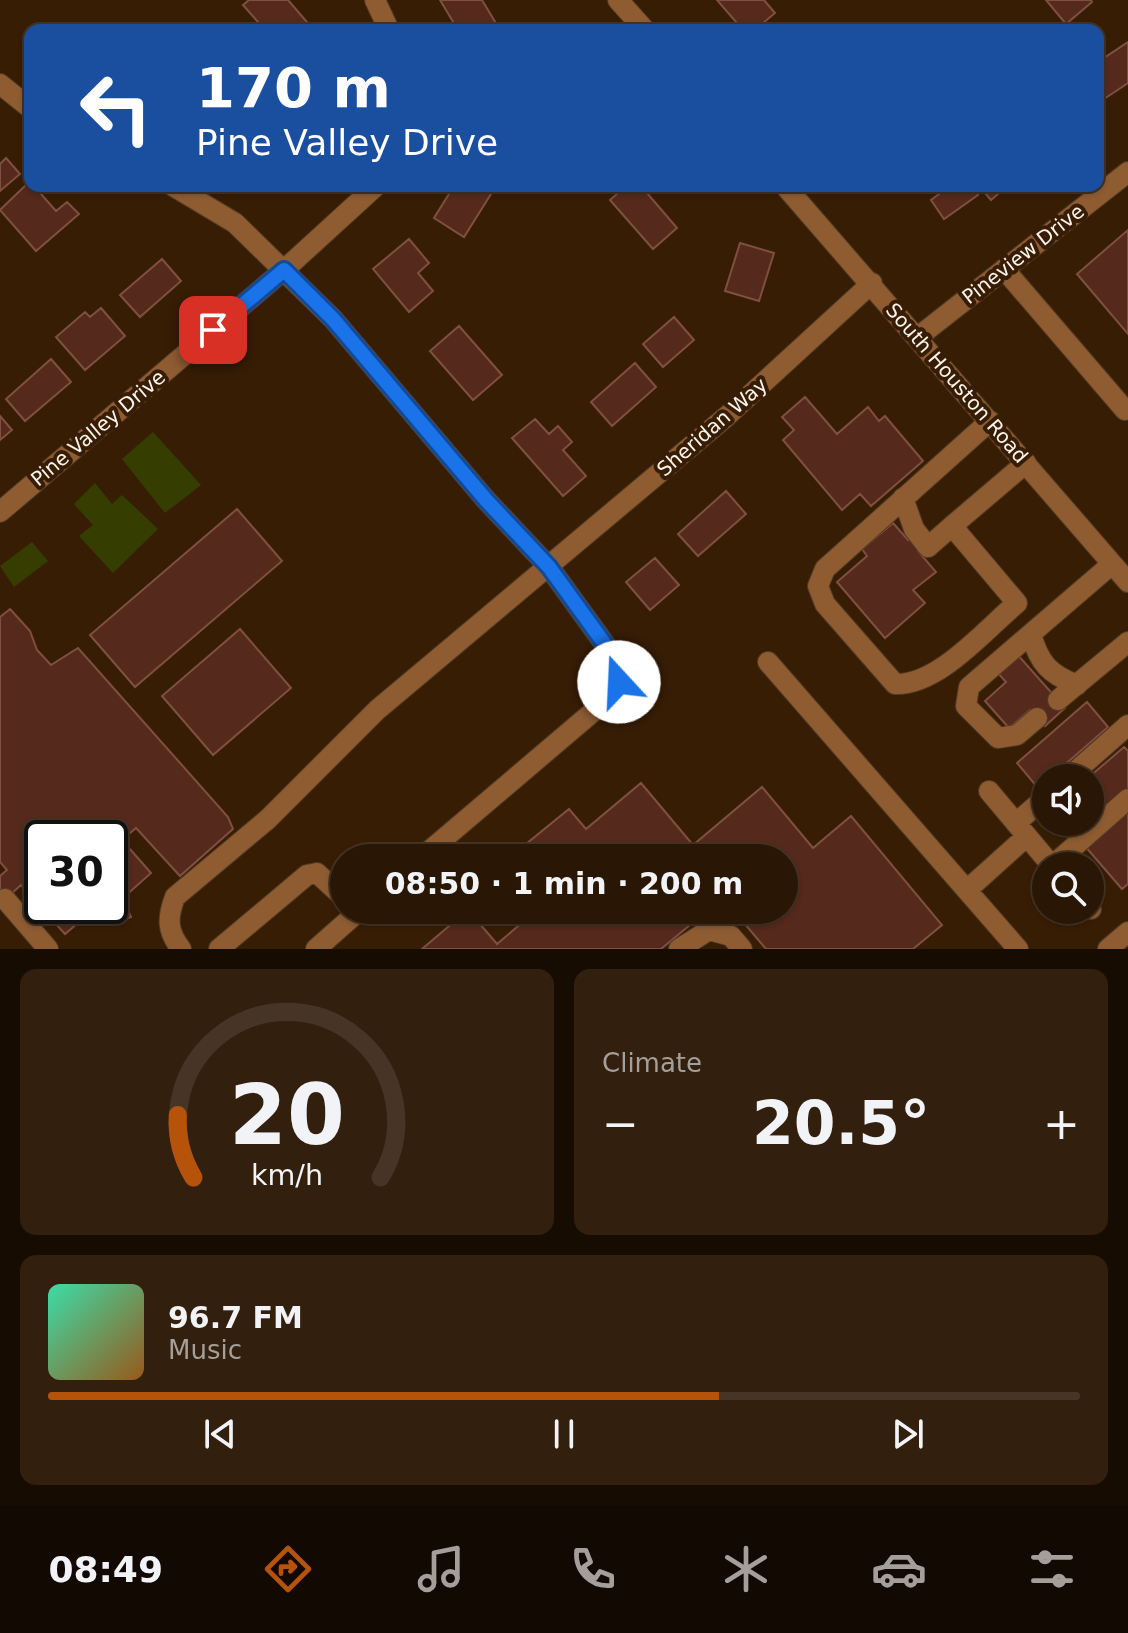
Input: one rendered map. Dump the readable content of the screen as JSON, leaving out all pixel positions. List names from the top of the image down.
{
  "streets": {
    "street": [
      "Pineview Drive",
      "South Houston Road",
      "Sheridan Way",
      "Pine Valley Drive"
    ]
  },
  "crossings": [
    ["Pineview Drive", "South Houston Road"],
    ["South Houston Road", "Sheridan Way"]
  ],
  "page": {
    "turn": ["170 m", "Pine Valley Drive"],
    "limit": "30",
    "trip": "08:50 · 1 min · 200 m",
    "tile": "Climate",
    "heat": ["−", "20.5°", "+"],
    "song": ["96.7 FM", "Music"],
    "tabs": "08:49",
    "gauge": ["20", "km/h"]
  }
}
